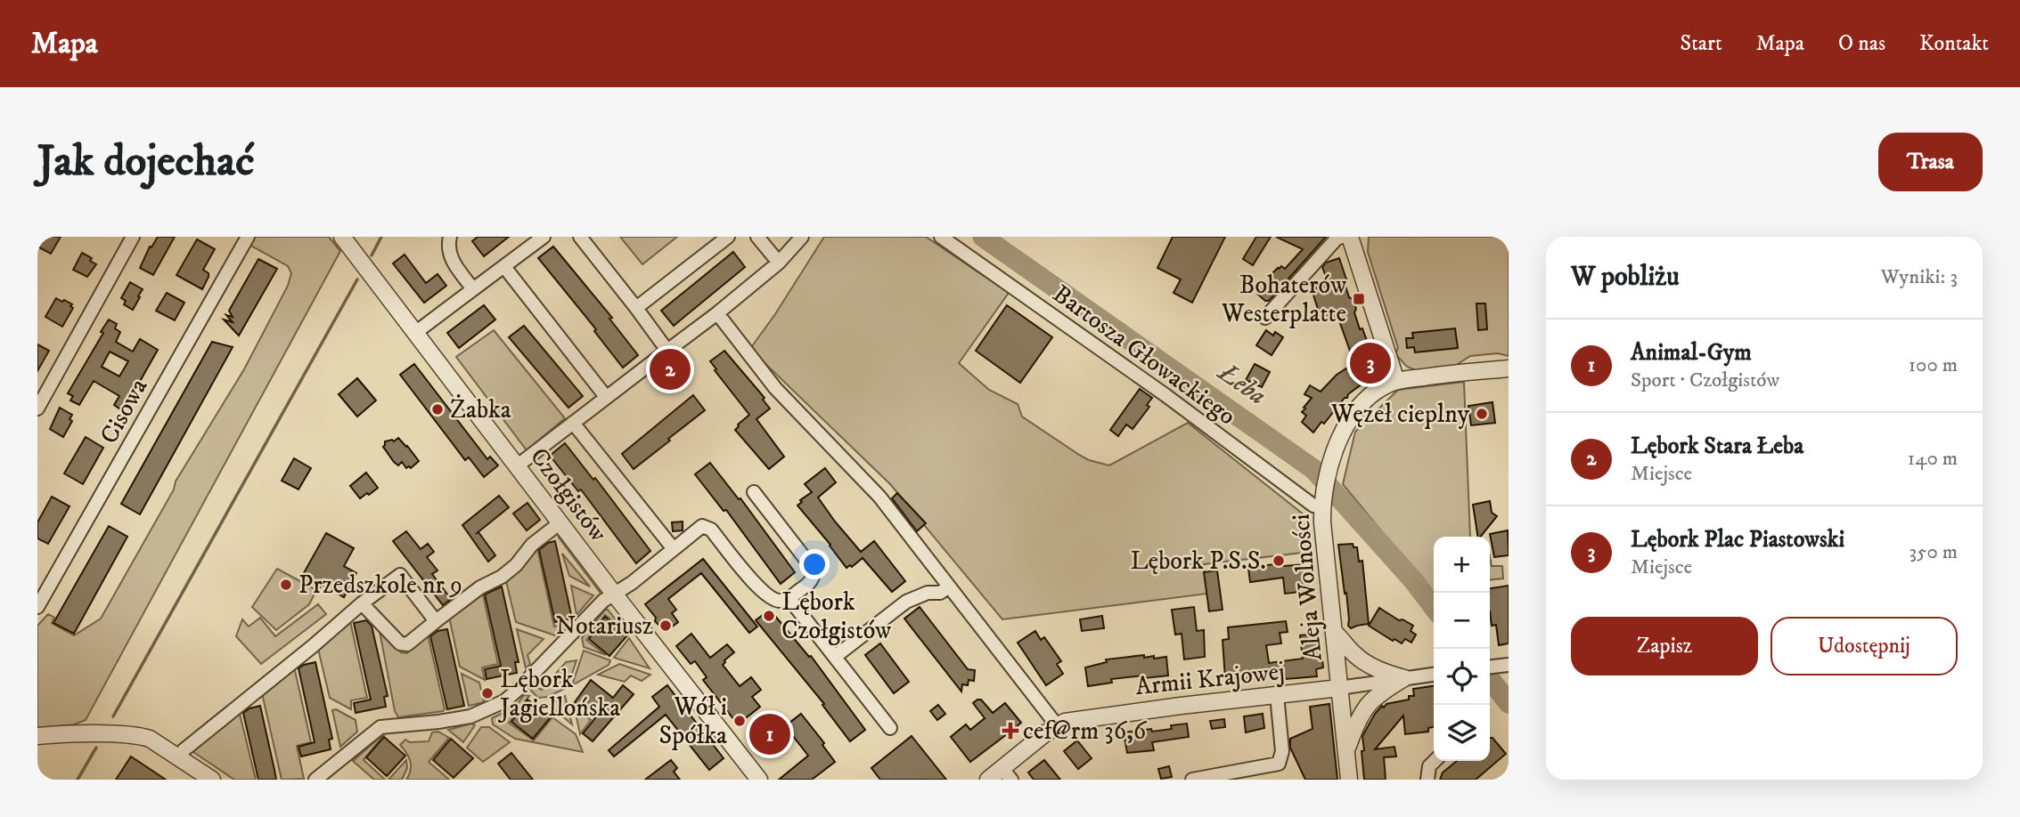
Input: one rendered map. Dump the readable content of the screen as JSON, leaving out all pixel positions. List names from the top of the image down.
{
  "streets": {
    "street": [
      "Bartosza Głowackiego",
      "Cisowa",
      "Czołgistów",
      "Aleja Wolności",
      "Armii Krajowej"
    ]
  },
  "crossings": [
    ["Bartosza Głowackiego", "Aleja Wolności"],
    ["Aleja Wolności", "Armii Krajowej"]
  ],
  "water": ["Łeba"],
  "places": {
    "transit": ["Bohaterów Westerplatte"],
    "other": [
      "Żabka",
      "Węzeł cieplny",
      "Lębork P.S.S.",
      "Przedszkole nr 9",
      "Lębork Czołgistów",
      "Notariusz",
      "Lębork Jagiellońska",
      "Wół i Spółka"
    ],
    "health": ["cef@rm 36,6"]
  },
  "page": {
    "header": "Mapa",
    "nav": [
      "Start",
      "Mapa",
      "O nas",
      "Kontakt"
    ],
    "buttons": [
      "Trasa",
      ["Zapisz", "Udostępnij"]
    ],
    "title": "Jak dojechać",
    "heading": ["W pobliżu", "Wyniki: 3"],
    "list": [
      {
        "mark": "1",
        "name": "Animal-Gym",
        "note": "Sport · Czołgistów",
        "value": "100 m"
      },
      {
        "mark": "2",
        "name": "Lębork Stara Łeba",
        "note": "Miejsce",
        "value": "140 m"
      },
      {
        "mark": "3",
        "name": "Lębork Plac Piastowski",
        "note": "Miejsce",
        "value": "350 m"
      }
    ],
    "pins": ["3", "2", "1"],
    "map_buttons": ["+", "−"]
  }
}
